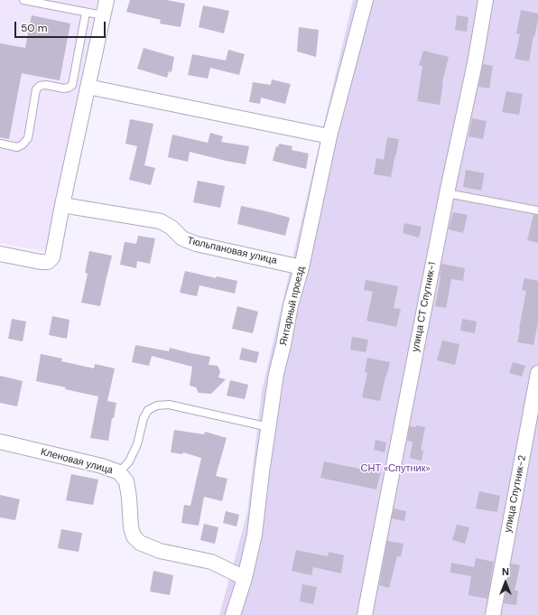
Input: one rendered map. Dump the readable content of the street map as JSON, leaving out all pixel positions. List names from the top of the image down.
{
  "streets": {
    "street": [
      "Тюльпановая улица",
      "Янтарный проезд",
      "улица СТ Спутник-1",
      "Кленовая улица",
      "улица Спутник-2"
    ]
  },
  "crossings": [
    ["Тюльпановая улица", "Янтарный проезд"],
    ["Янтарный проезд", "Кленовая улица"]
  ],
  "parks": ["СНТ «Спутник»"],
  "scale_bar": "50 m",
  "north": "top"
}
